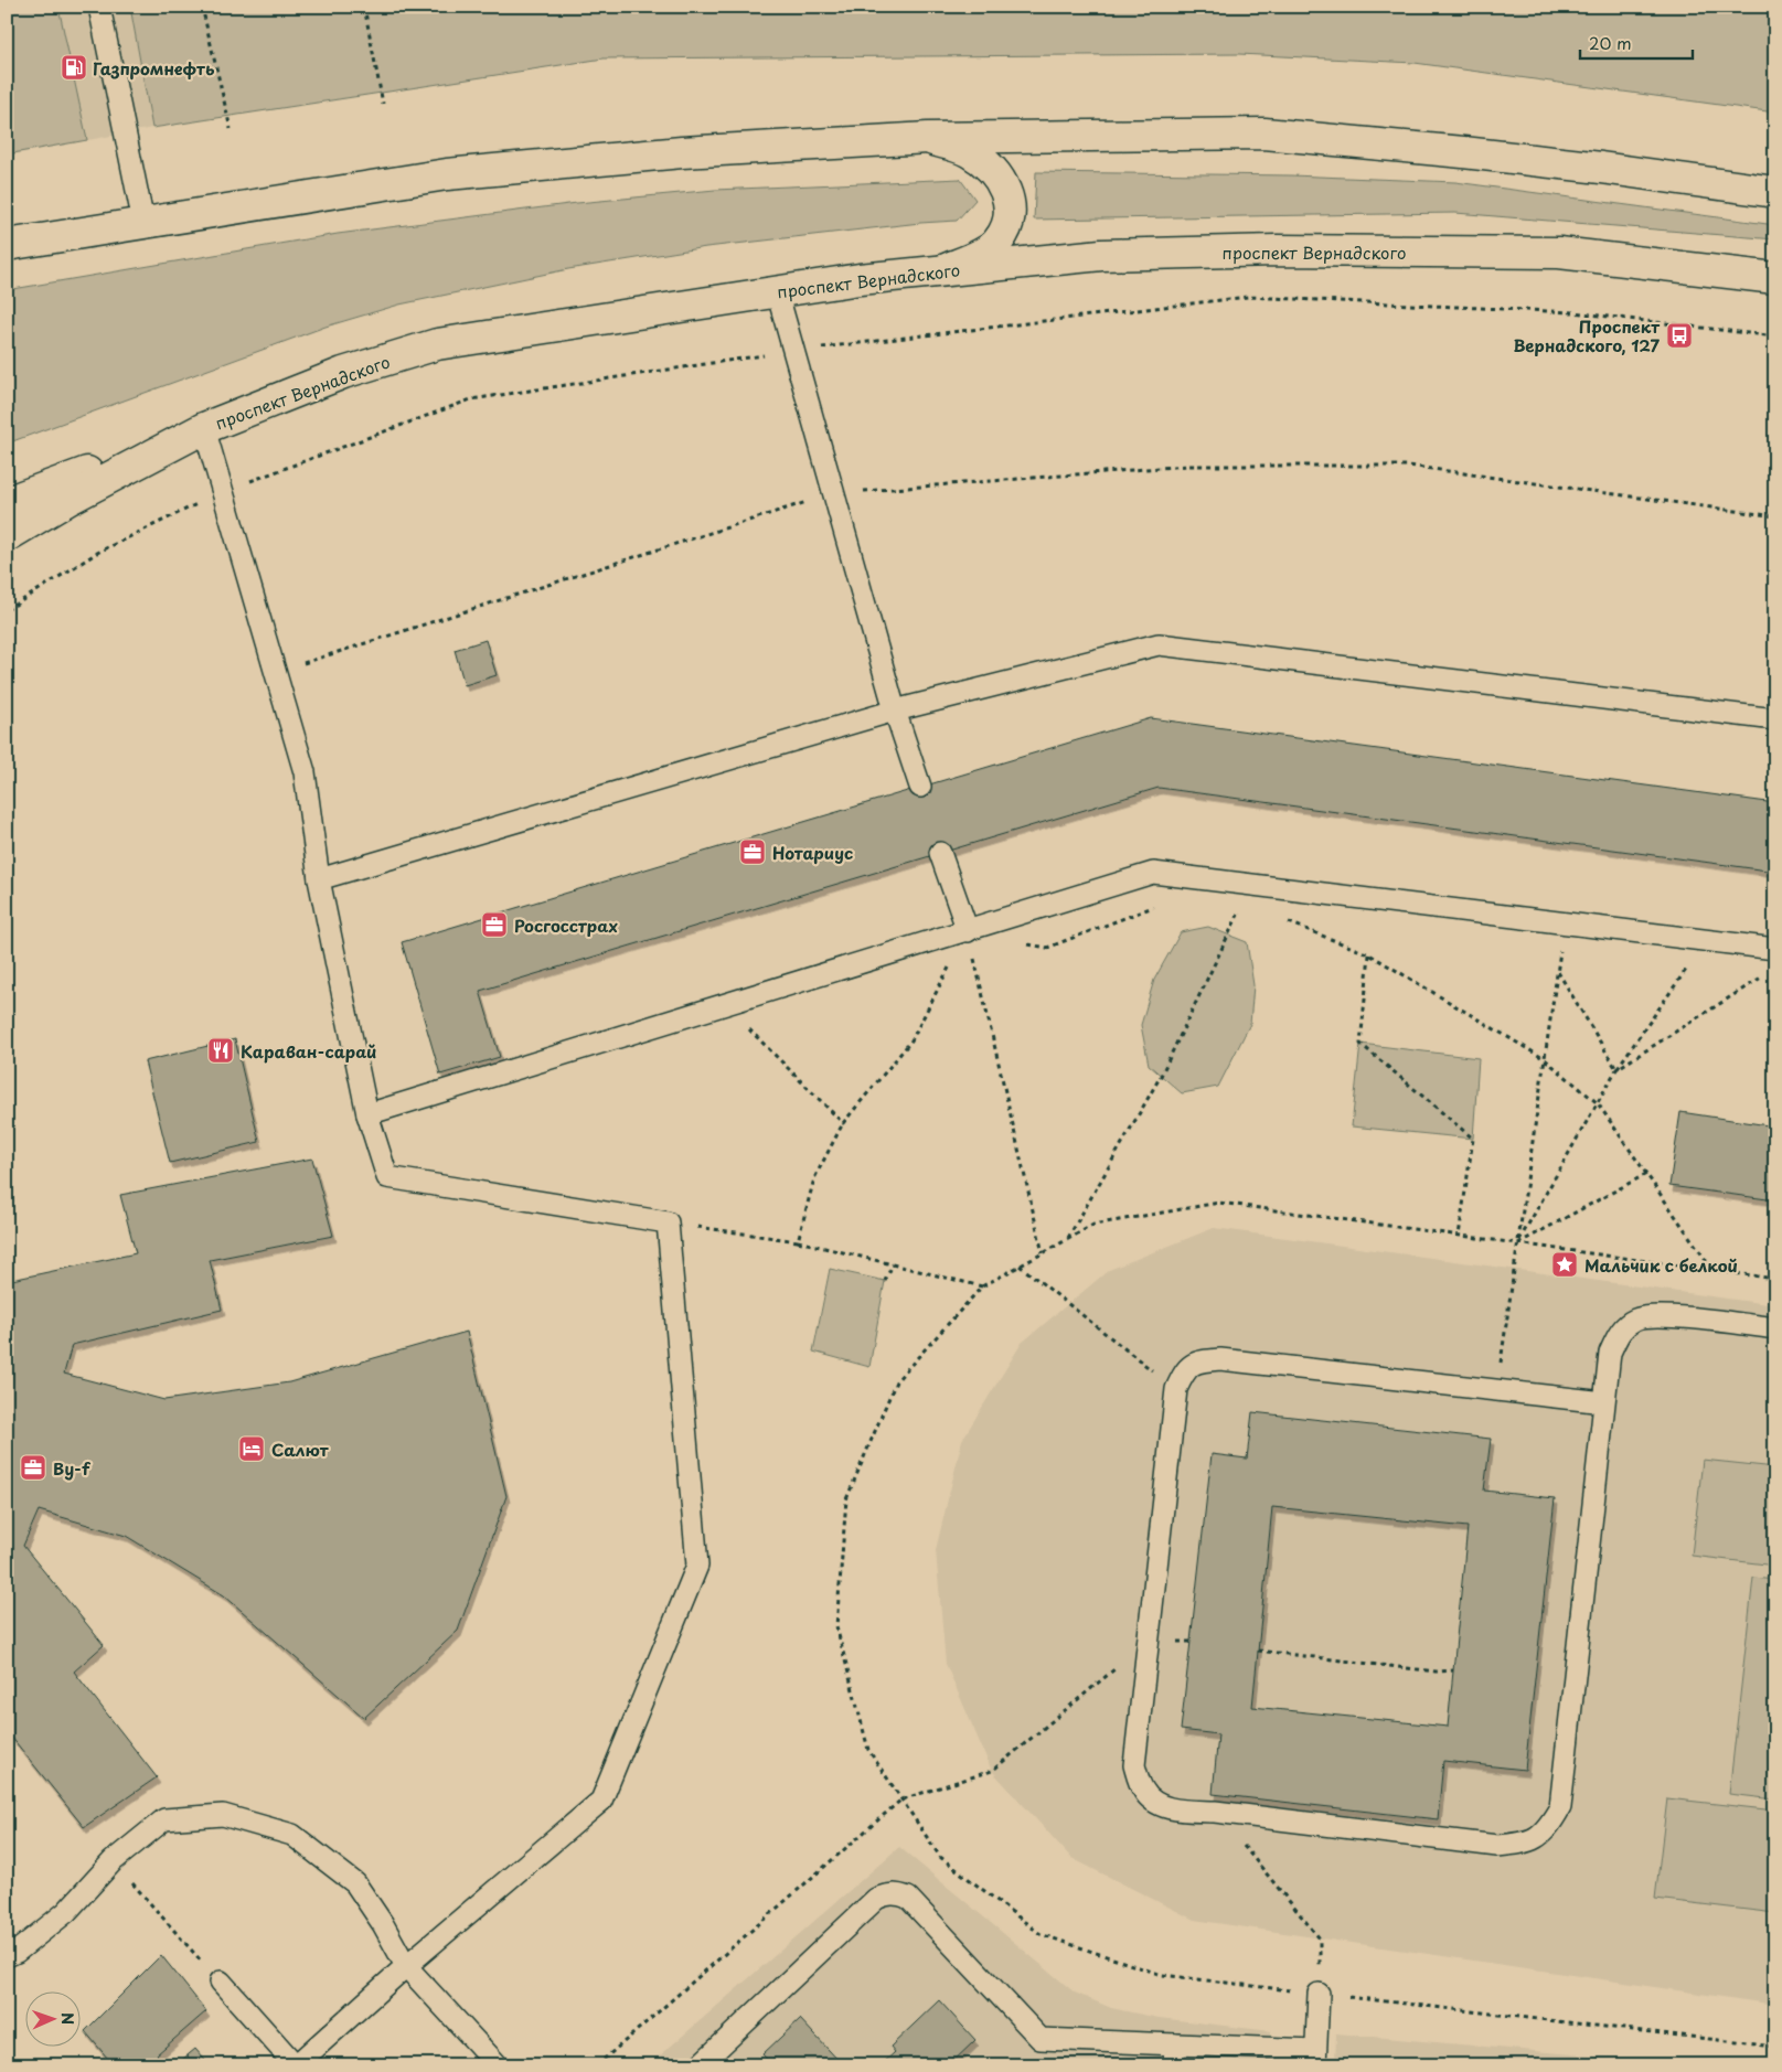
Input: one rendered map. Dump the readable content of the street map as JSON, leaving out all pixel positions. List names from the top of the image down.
{
  "streets": {
    "main road": ["проспект Вернадского"]
  },
  "places": {
    "fuel station": ["Газпромнефть"],
    "bus stop": ["Проспект Вернадского, 127"],
    "office": ["Нотариус", "Росгосстрах", "By-f"],
    "restaurant": ["Караван-сарай"],
    "place": ["Мальчик с белкой"],
    "hotel": ["Салют"]
  },
  "scale_bar": "20 m",
  "north": "right"
}
